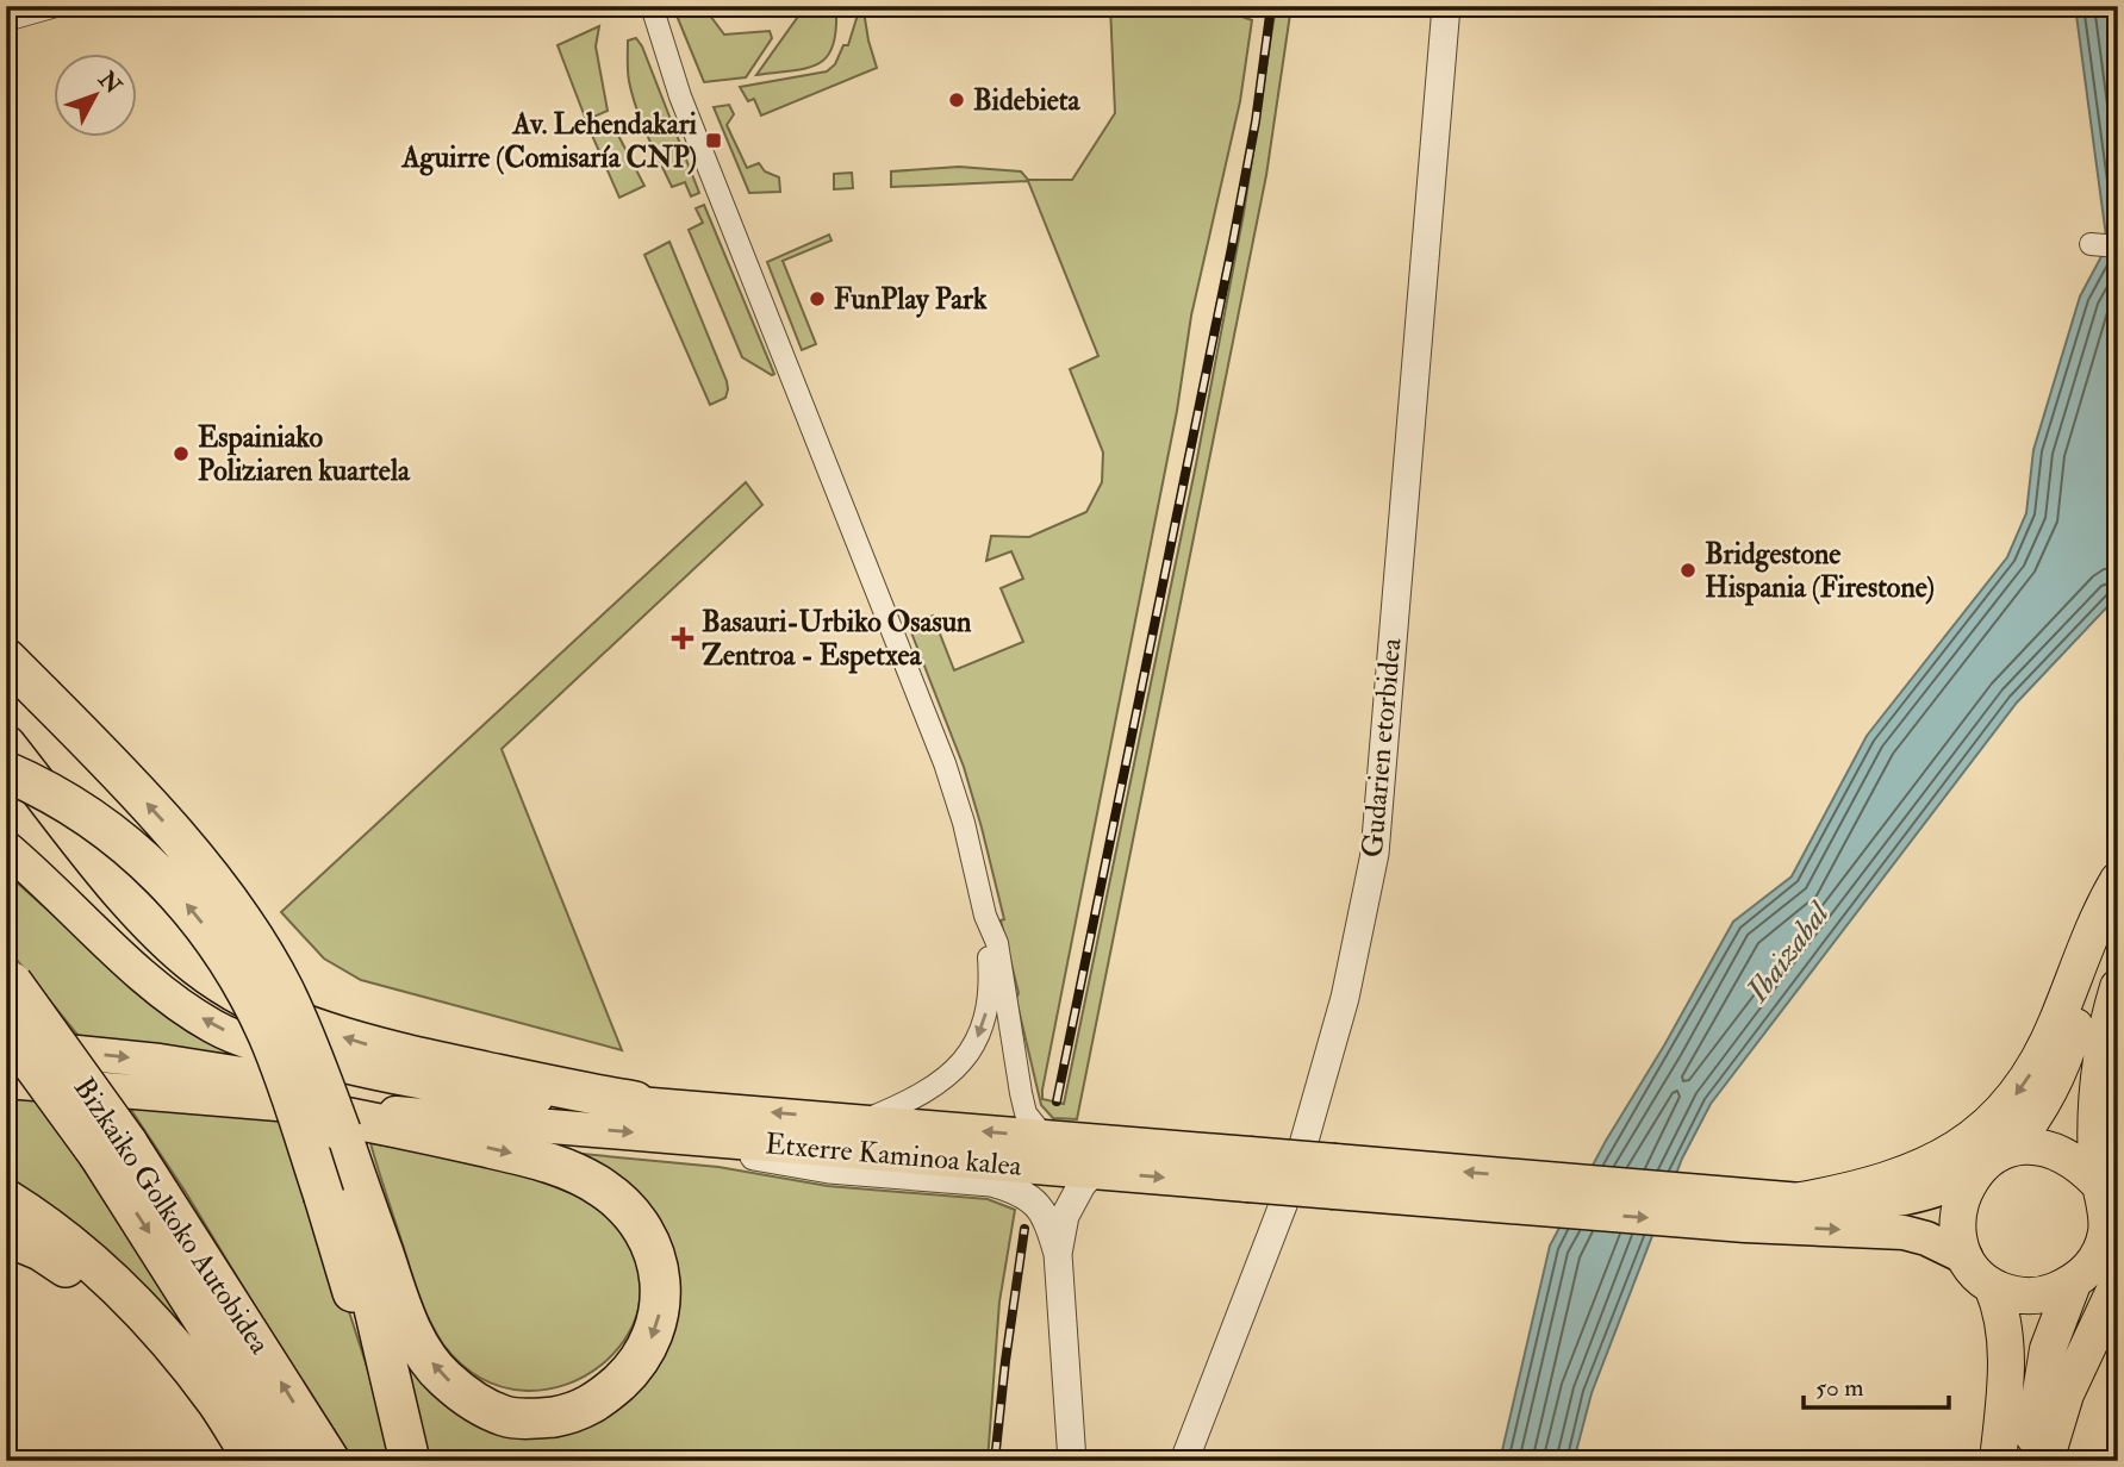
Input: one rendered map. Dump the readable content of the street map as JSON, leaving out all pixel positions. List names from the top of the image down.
{
  "streets": {
    "highway": ["Bizkaiko Golkoko Autobidea"],
    "main road": ["Etxerre Kaminoa kalea"],
    "street": ["Gudarien etorbidea"]
  },
  "water": ["Ibaizabal"],
  "places": {
    "other": [
      "Bidebieta",
      "FunPlay Park",
      "Espainiako Poliziaren kuartela",
      "Bridgestone Hispania (Firestone)"
    ],
    "transit": ["Av. Lehendakari Aguirre (Comisaría CNP)"],
    "health": ["Basauri-Urbiko Osasun Zentroa - Espetxea"]
  },
  "scale_bar": "50 m",
  "north": "top right"
}
